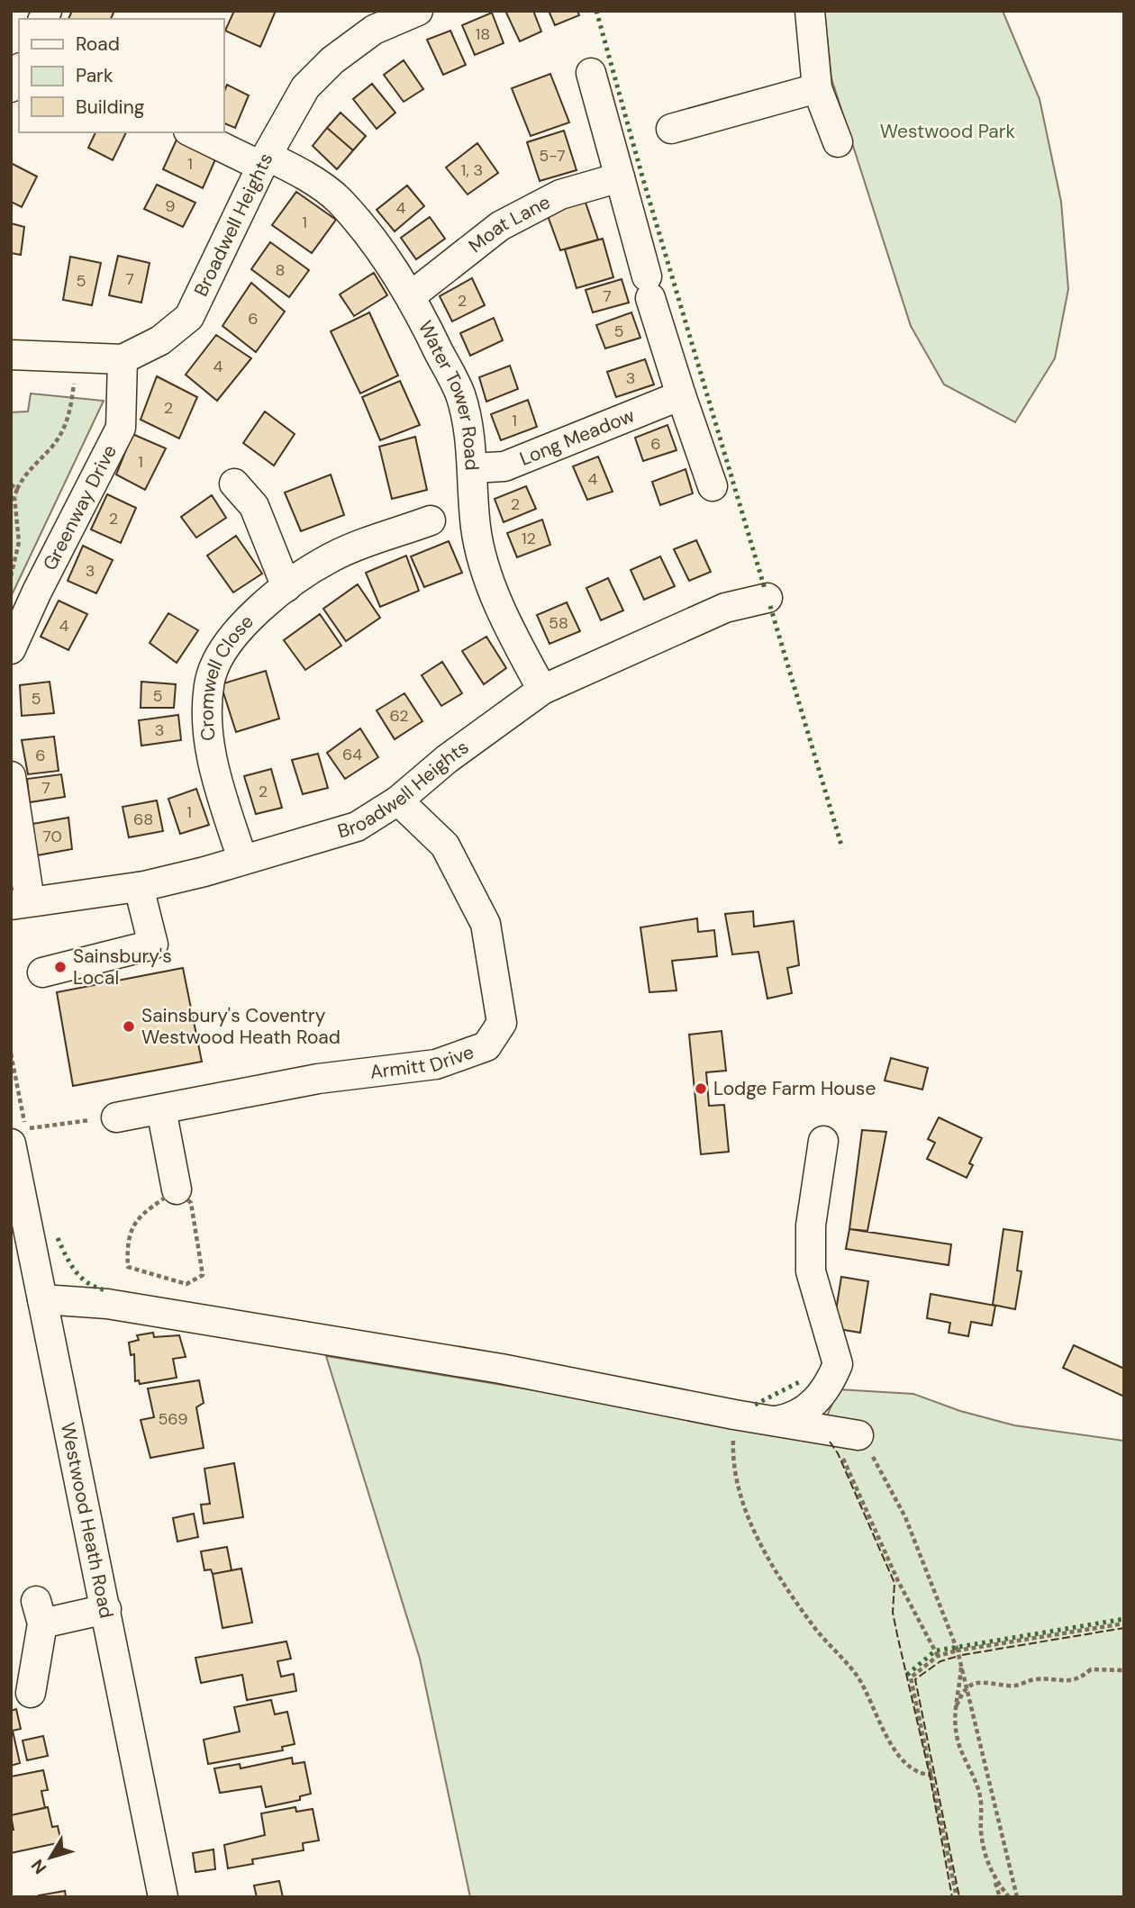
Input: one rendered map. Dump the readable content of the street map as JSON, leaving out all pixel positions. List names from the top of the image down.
{
  "streets": {
    "street": [
      "Broadwell Heights",
      "Moat Lane",
      "Water Tower Road",
      "Long Meadow",
      "Greenway Drive",
      "Cromwell Close",
      "Armitt Drive",
      "Westwood Heath Road"
    ]
  },
  "crossings": [
    ["Broadwell Heights", "Water Tower Road"],
    ["Broadwell Heights", "Greenway Drive"],
    ["Broadwell Heights", "Cromwell Close"],
    ["Broadwell Heights", "Armitt Drive"],
    ["Moat Lane", "Water Tower Road"],
    ["Water Tower Road", "Long Meadow"]
  ],
  "parks": ["Westwood Park"],
  "places": ["Sainsbury's Local", "Sainsbury's Coventry Westwood Heath Road", "Lodge Farm House"],
  "house_numbers": [
    "18",
    "5-7",
    "1",
    "1, 3",
    "9",
    "4",
    "1",
    "8",
    "7",
    "5",
    "7",
    "2",
    "6",
    "5",
    "4",
    "3",
    "2",
    "1",
    "6",
    "1",
    "4",
    "2",
    "2",
    "12",
    "3",
    "58",
    "4",
    "5",
    "5",
    "62",
    "3",
    "64",
    "6",
    "7",
    "2",
    "1",
    "68",
    "70",
    "569"
  ],
  "legend": ["Road", "Park", "Building"],
  "north": "bottom left"
}
